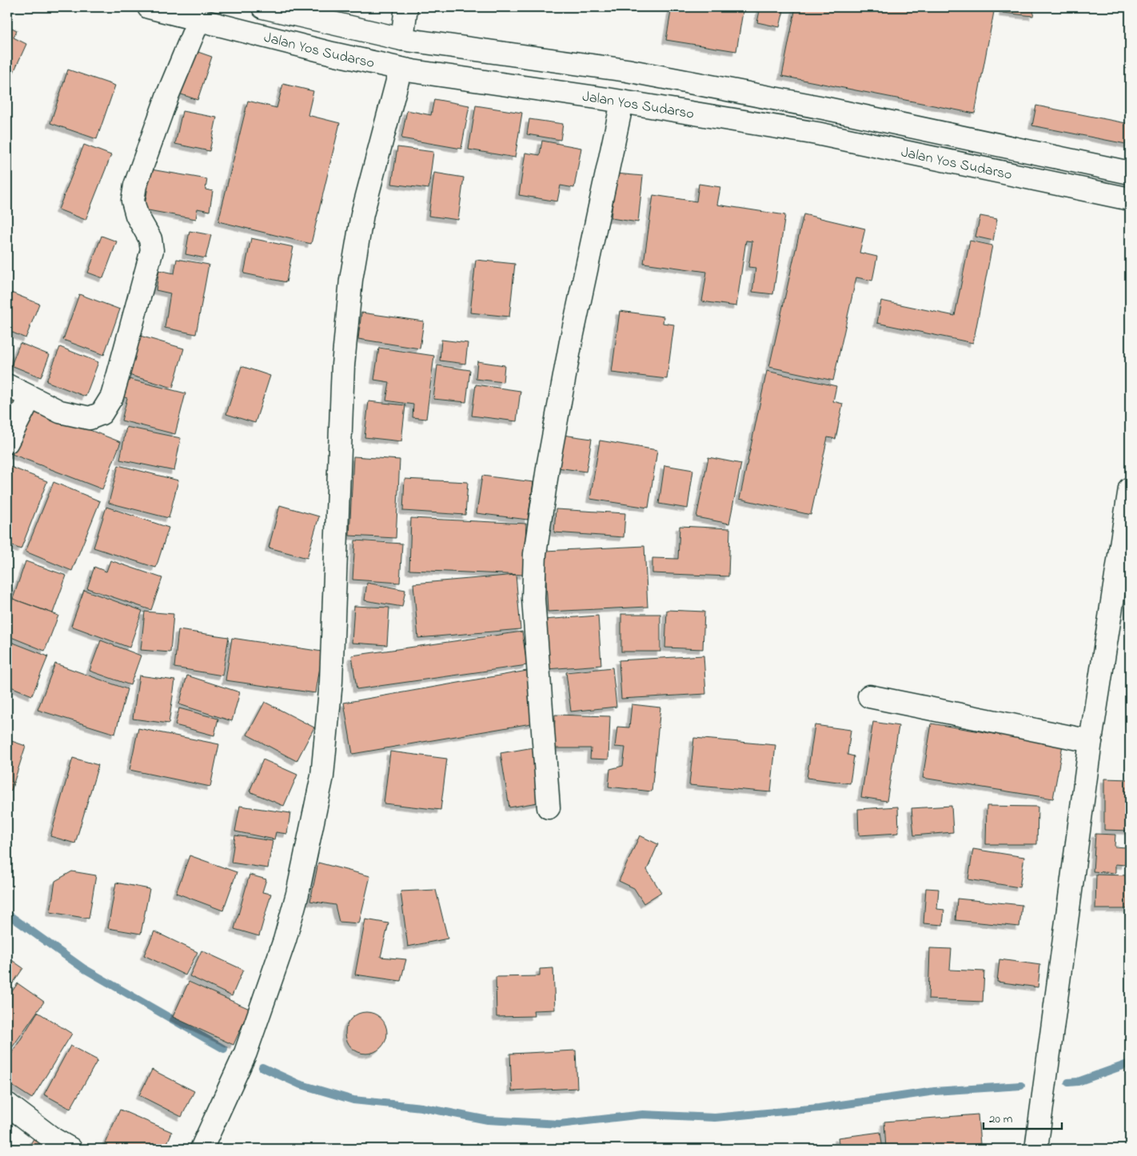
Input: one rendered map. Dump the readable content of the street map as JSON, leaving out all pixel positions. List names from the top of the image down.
{
  "streets": {
    "main road": ["Jalan Yos Sudarso"]
  },
  "scale_bar": "20 m"
}
